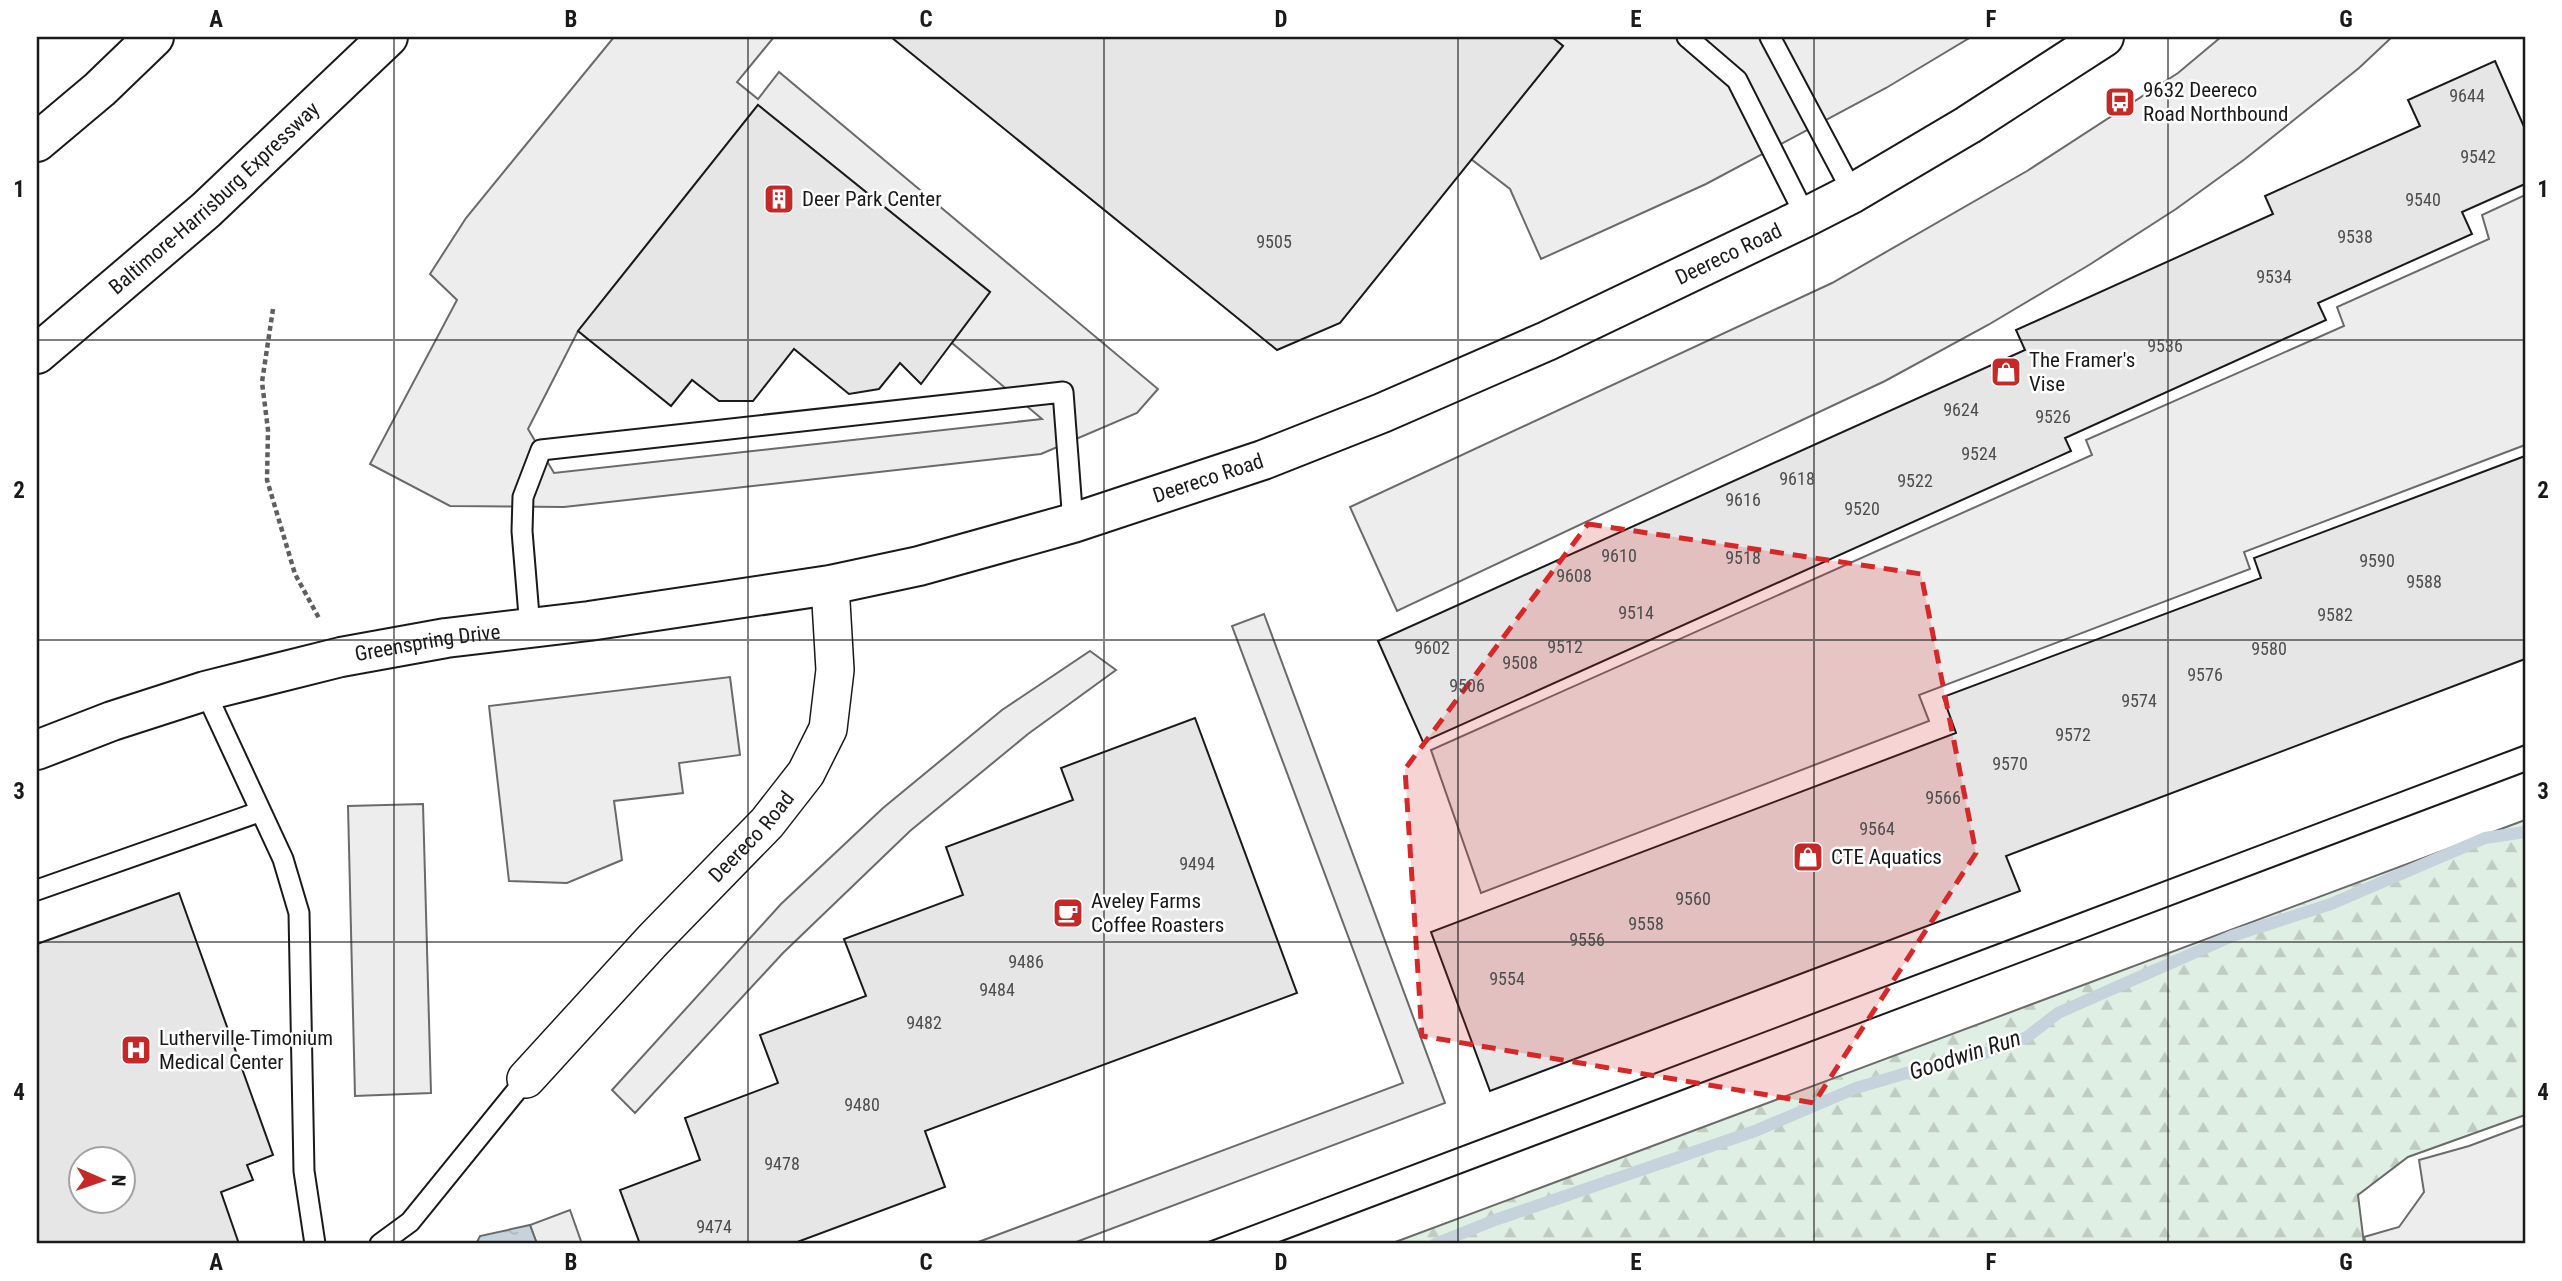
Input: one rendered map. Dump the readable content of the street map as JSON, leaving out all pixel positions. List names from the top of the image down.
{
  "streets": {
    "main road": ["Baltimore-Harrisburg Expressway", "Deereco Road", "Greenspring Drive"]
  },
  "crossings": [
    ["Deereco Road", "Greenspring Drive"]
  ],
  "water": ["Goodwin Run"],
  "places": {
    "bus stop": ["9632 Deereco Road Northbound"],
    "building": ["Deer Park Center"],
    "shop": ["The Framer's Vise", "CTE Aquatics"],
    "cafe": ["Aveley Farms Coffee Roasters"],
    "hospital": ["Lutherville-Timonium Medical Center"]
  },
  "house_numbers": [
    "9644",
    "9542",
    "9540",
    "9538",
    "9505",
    "9534",
    "9536",
    "9624",
    "9526",
    "9524",
    "9618",
    "9522",
    "9616",
    "9520",
    "9610",
    "9518",
    "9590",
    "9608",
    "9588",
    "9514",
    "9582",
    "9512",
    "9602",
    "9580",
    "9508",
    "9576",
    "9506",
    "9574",
    "9572",
    "9570",
    "9566",
    "9564",
    "9494",
    "9560",
    "9558",
    "9556",
    "9486",
    "9554",
    "9484",
    "9482",
    "9480",
    "9478",
    "9474"
  ],
  "north": "right",
  "grid": {
    "columns": [
      "A",
      "B",
      "C",
      "D",
      "E",
      "F",
      "G"
    ],
    "rows": [
      "1",
      "2",
      "3",
      "4"
    ]
  }
}
